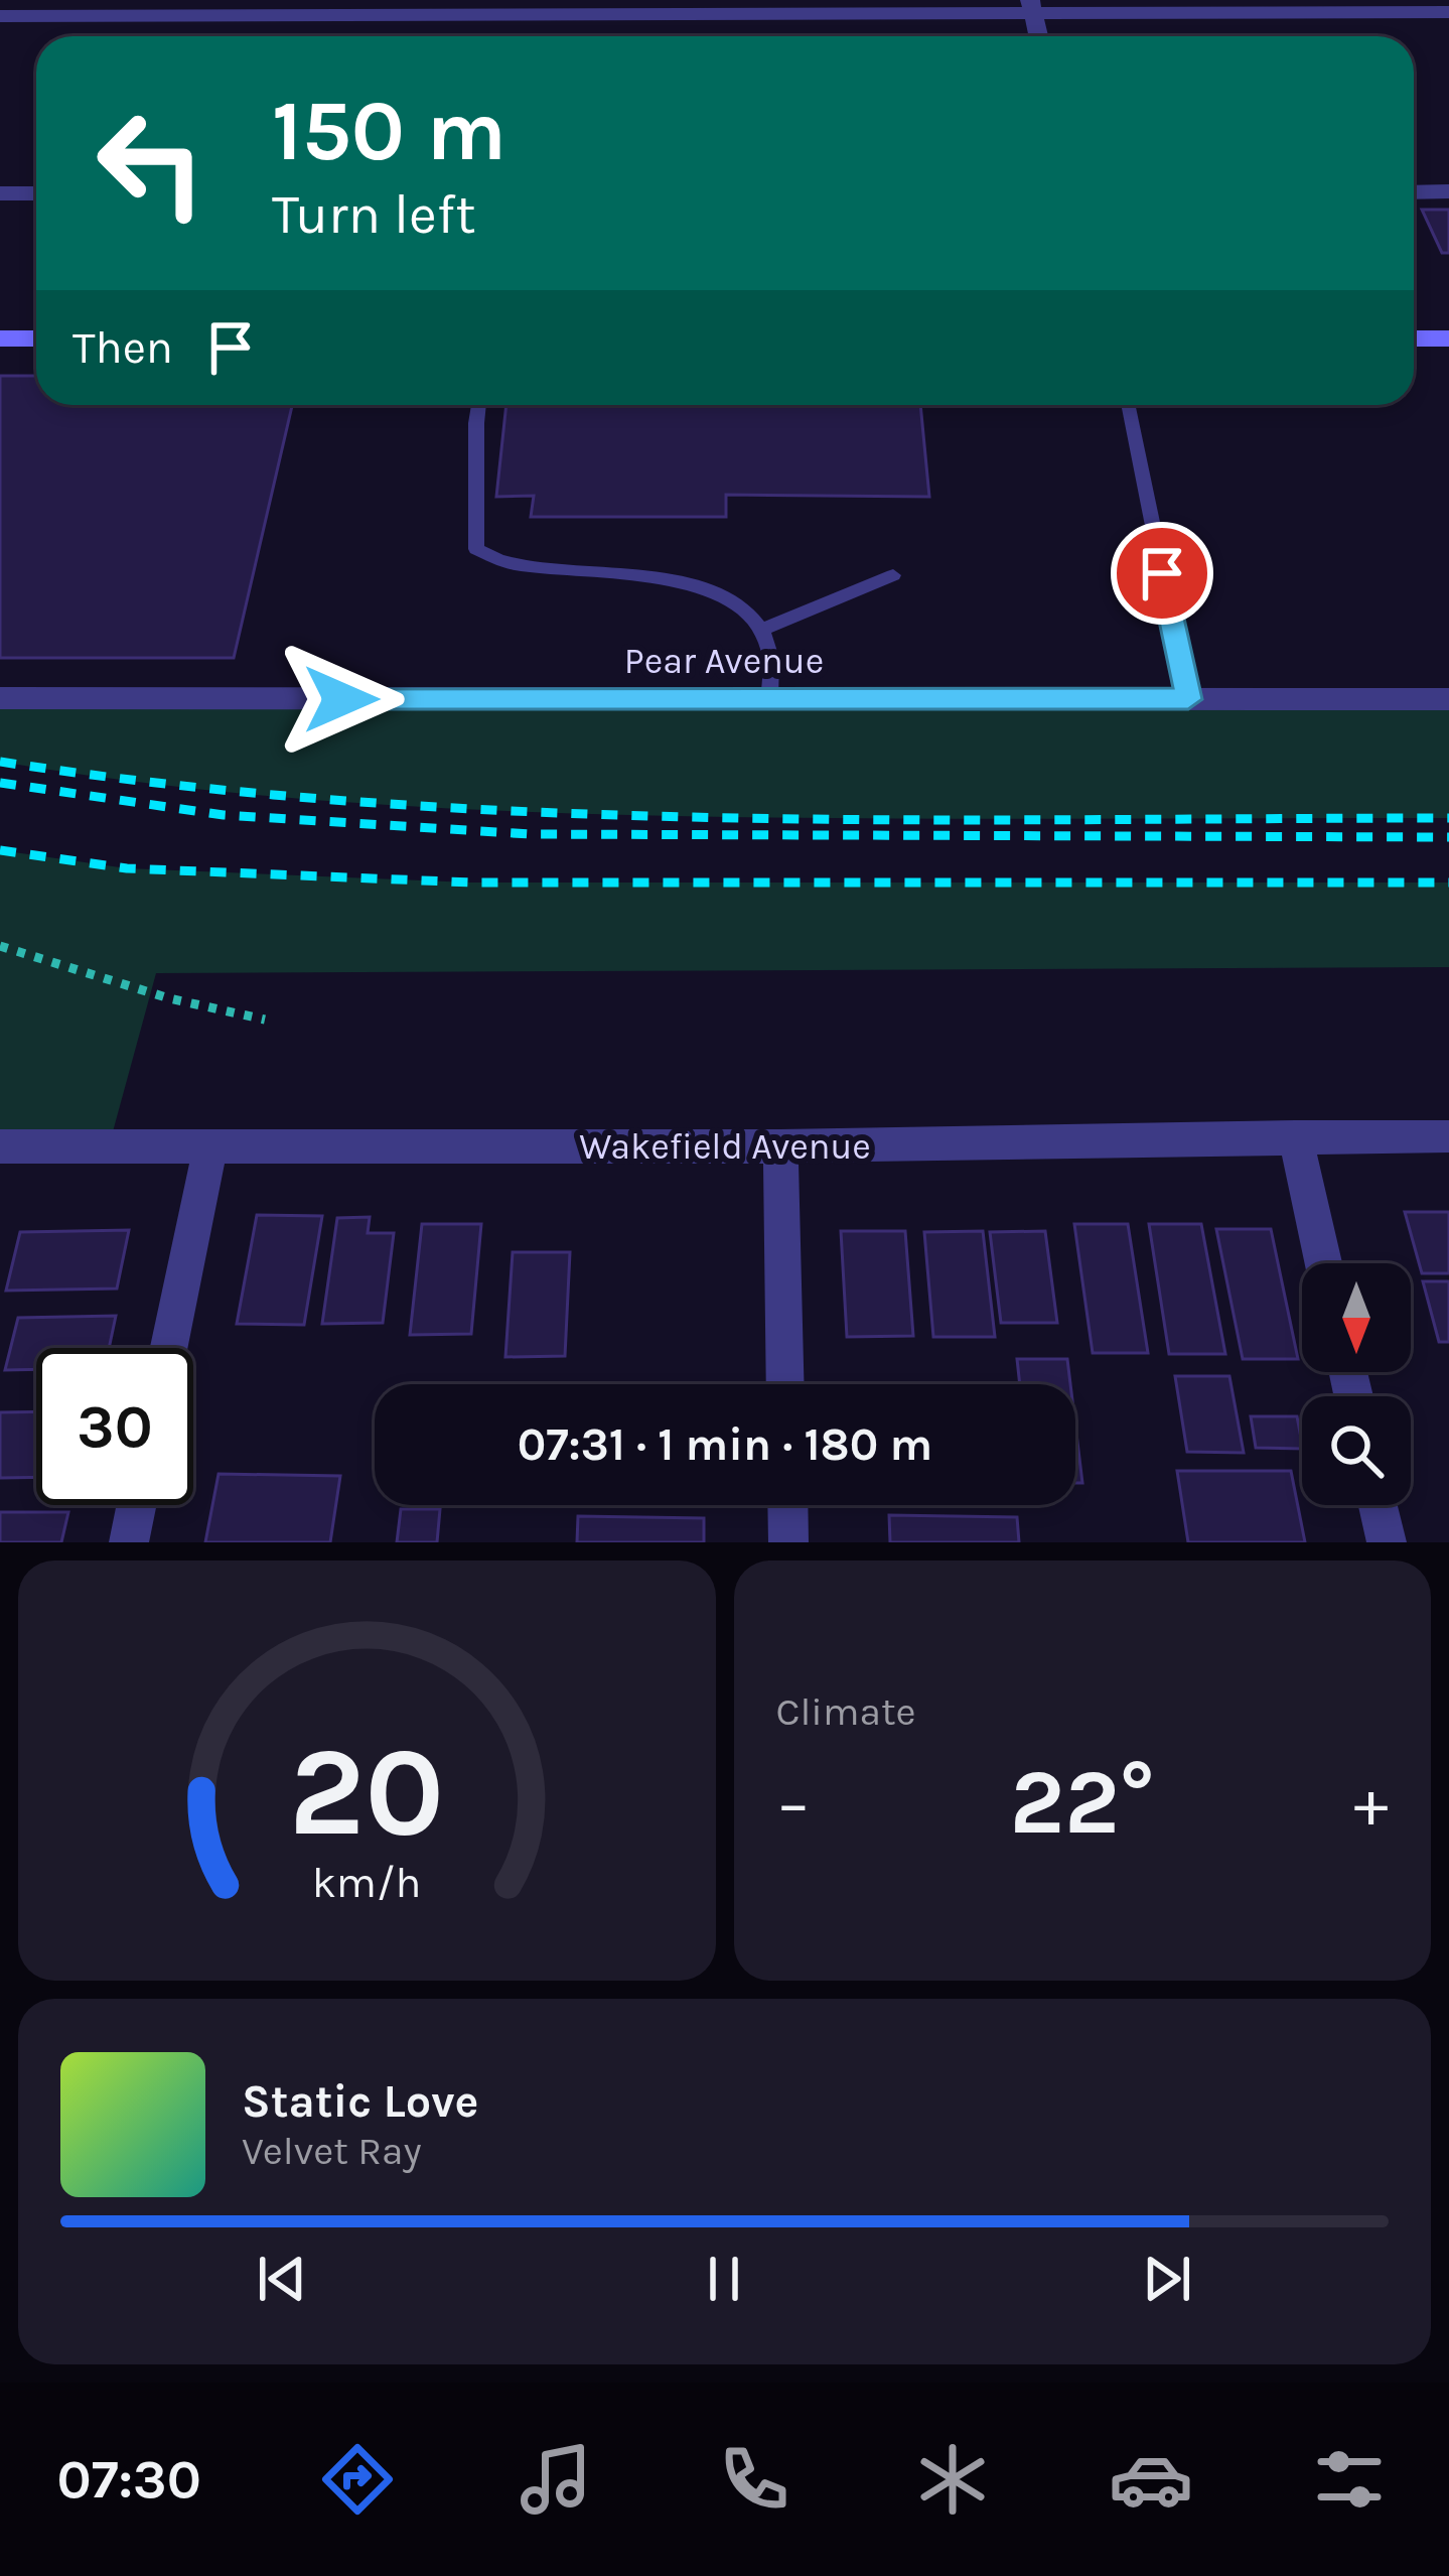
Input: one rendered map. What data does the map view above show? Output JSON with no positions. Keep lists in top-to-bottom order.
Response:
{
  "streets": {
    "street": ["Pear Avenue", "Wakefield Avenue"]
  },
  "north": "bottom",
  "page": {
    "turn": ["150 m", "Turn left"],
    "then": "Then",
    "limit": "30",
    "trip": "07:31 · 1 min · 180 m",
    "tile": "Climate",
    "heat": ["−", "22°", "+"],
    "song": ["Static Love", "Velvet Ray"],
    "tabs": "07:30",
    "gauge": ["20", "km/h"]
  }
}
